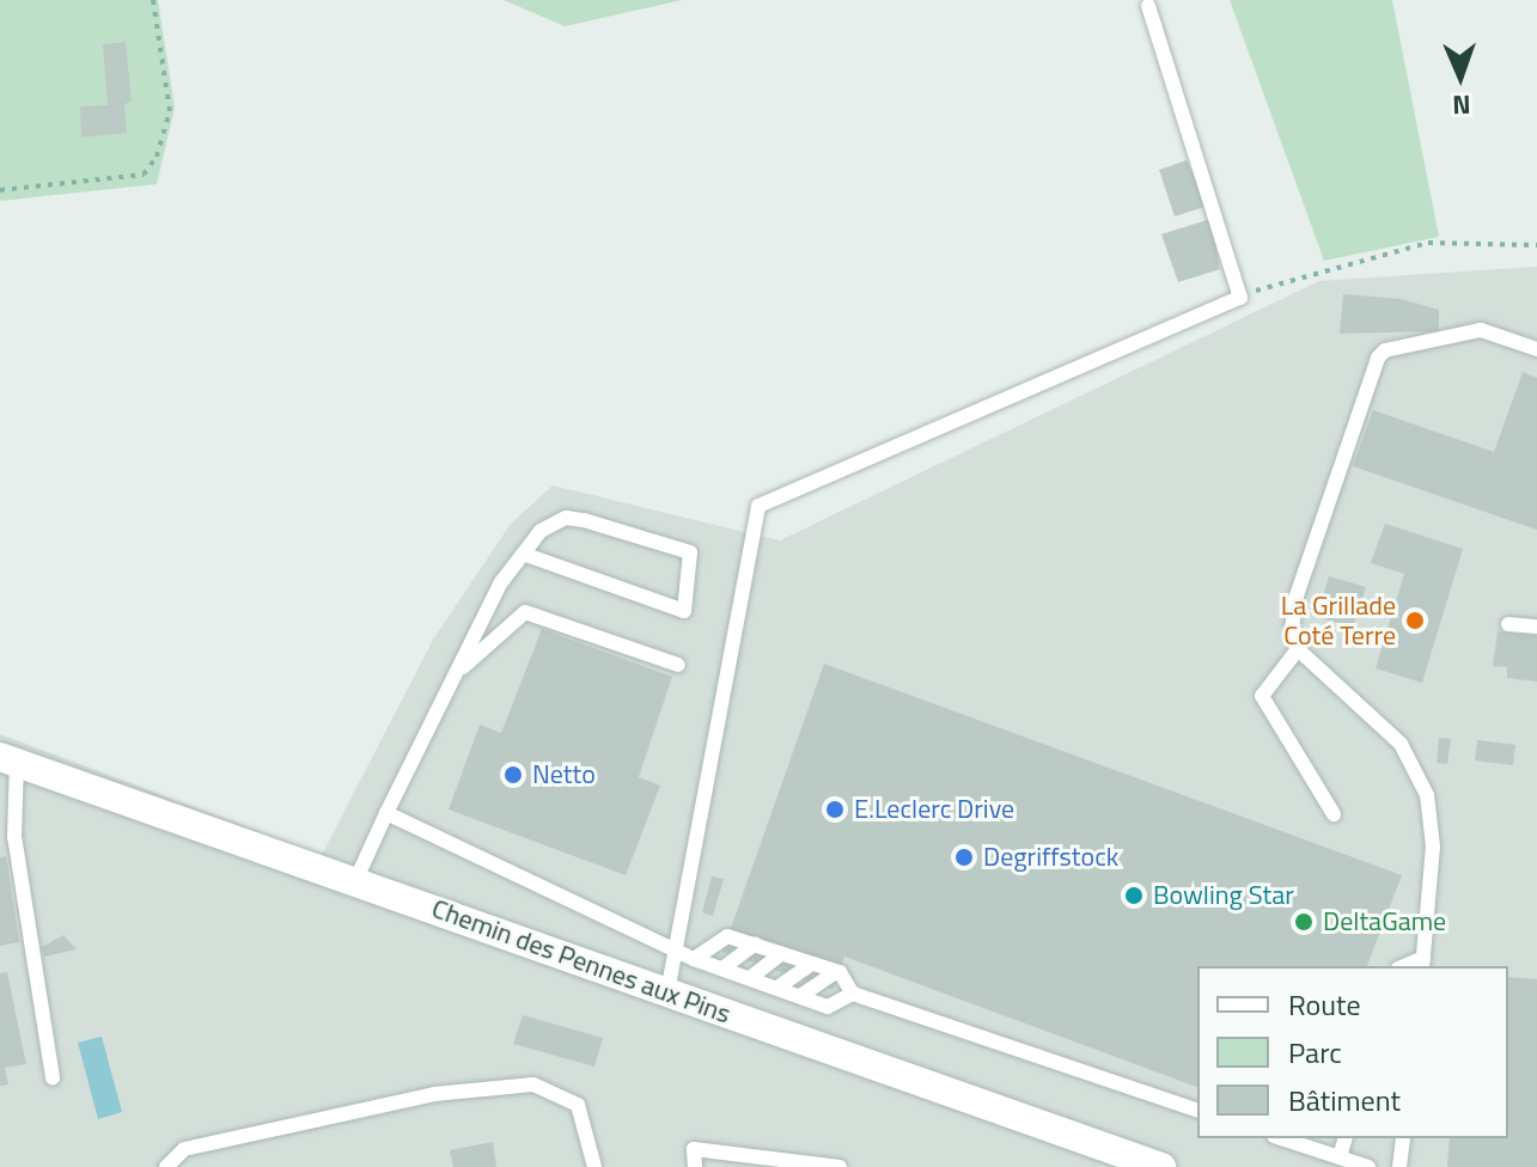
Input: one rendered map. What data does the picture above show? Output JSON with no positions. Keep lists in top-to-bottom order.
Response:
{
  "streets": {
    "street": ["Chemin des Pennes aux Pins"]
  },
  "places": [
    "La Grillade Coté Terre",
    "Netto",
    "E.Leclerc Drive",
    "Degriffstock",
    "Bowling Star",
    "DeltaGame"
  ],
  "legend": ["Route", "Parc", "Bâtiment"],
  "north": "bottom"
}
